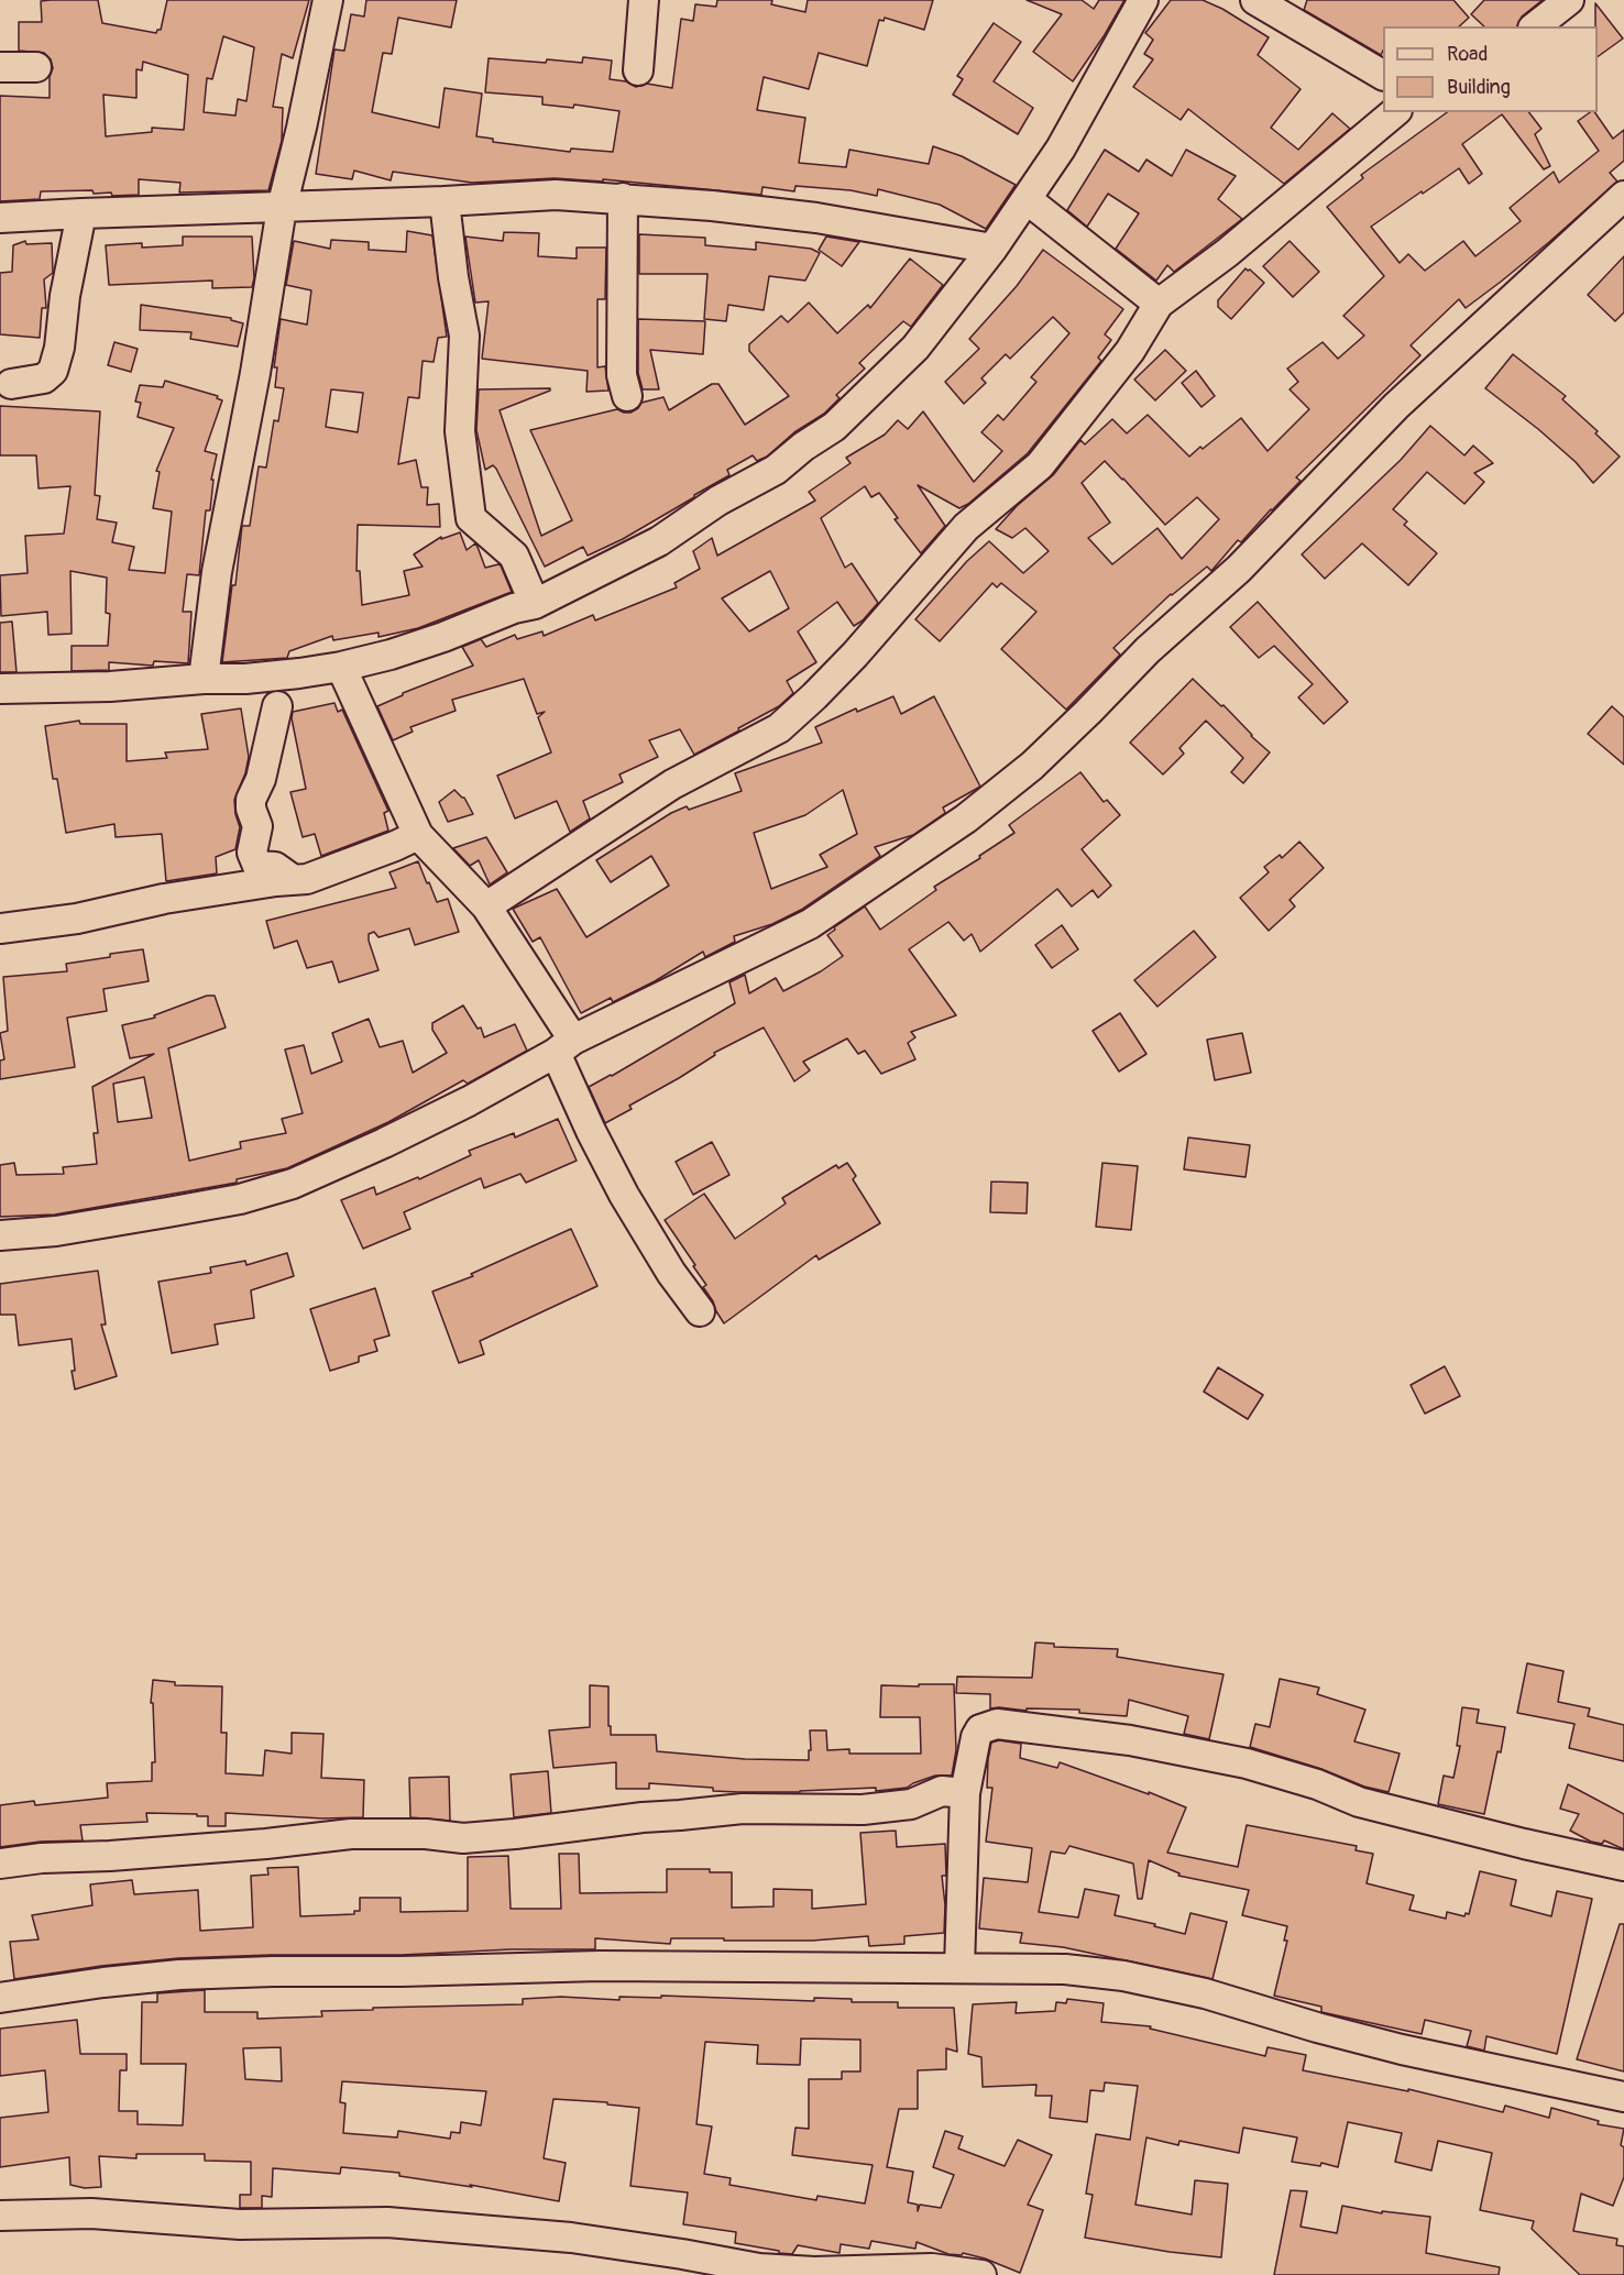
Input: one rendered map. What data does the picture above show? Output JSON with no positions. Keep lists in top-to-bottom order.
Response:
{
  "legend": ["Road", "Building"]
}
